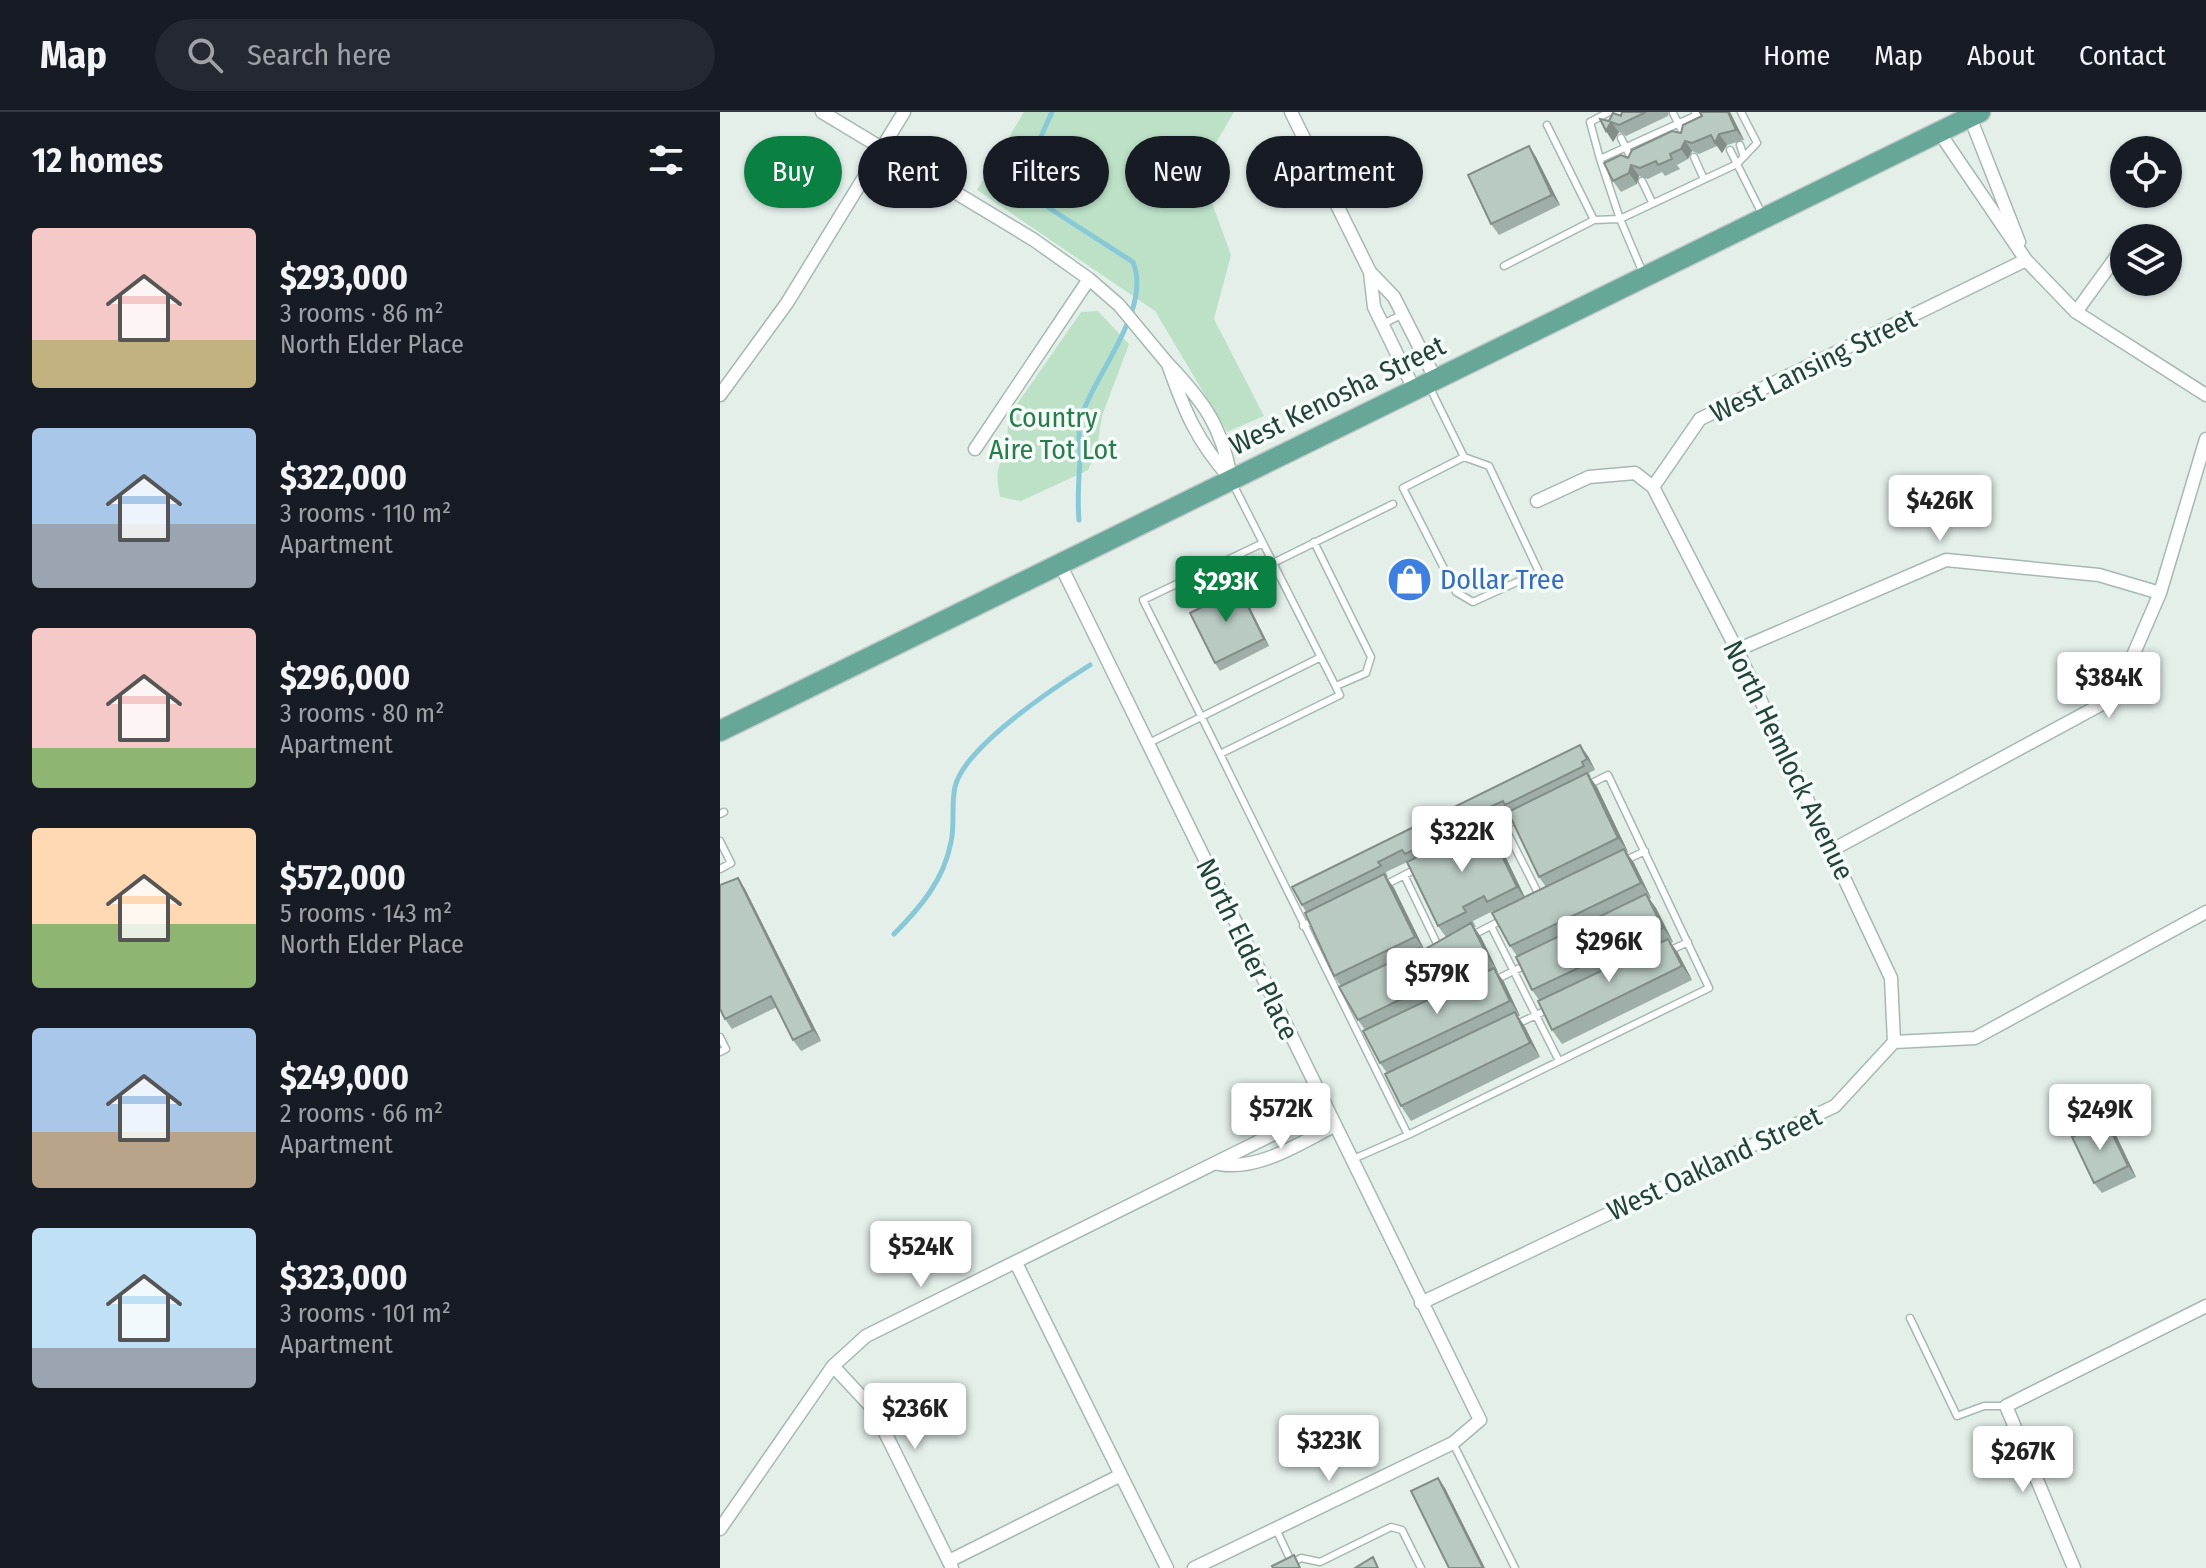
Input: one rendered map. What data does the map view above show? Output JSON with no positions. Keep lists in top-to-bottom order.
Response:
{
  "streets": {
    "main road": ["West Kenosha Street"],
    "street": [
      "West Lansing Street",
      "North Hemlock Avenue",
      "North Elder Place",
      "West Oakland Street"
    ]
  },
  "crossings": [
    ["West Lansing Street", "North Hemlock Avenue"],
    ["West Kenosha Street", "North Elder Place"],
    ["North Hemlock Avenue", "West Oakland Street"],
    ["North Elder Place", "West Oakland Street"]
  ],
  "parks": ["Country Aire Tot Lot"],
  "places": {
    "shop": ["Dollar Tree"]
  },
  "page": {
    "header": "Map",
    "search": "Search here",
    "nav": [
      "Home",
      "Map",
      "About",
      "Contact"
    ],
    "heading": "12 homes",
    "chip": [
      "Buy",
      "Rent",
      "Filters",
      "New",
      "Apartment"
    ],
    "list": [
      {
        "name": "$293,000",
        "note": "3 rooms · 86 m² · North Elder Place"
      },
      {
        "name": "$322,000",
        "note": "3 rooms · 110 m² · Apartment"
      },
      {
        "name": "$296,000",
        "note": "3 rooms · 80 m² · Apartment"
      },
      {
        "name": "$572,000",
        "note": "5 rooms · 143 m² · North Elder Place"
      },
      {
        "name": "$249,000",
        "note": "2 rooms · 66 m² · Apartment"
      },
      {
        "name": "$323,000",
        "note": "3 rooms · 101 m² · Apartment"
      }
    ],
    "price": [
      "$426K",
      "$293K",
      "$384K",
      "$322K",
      "$296K",
      "$579K",
      "$572K",
      "$249K",
      "$524K",
      "$236K",
      "$323K",
      "$267K"
    ]
  }
}
